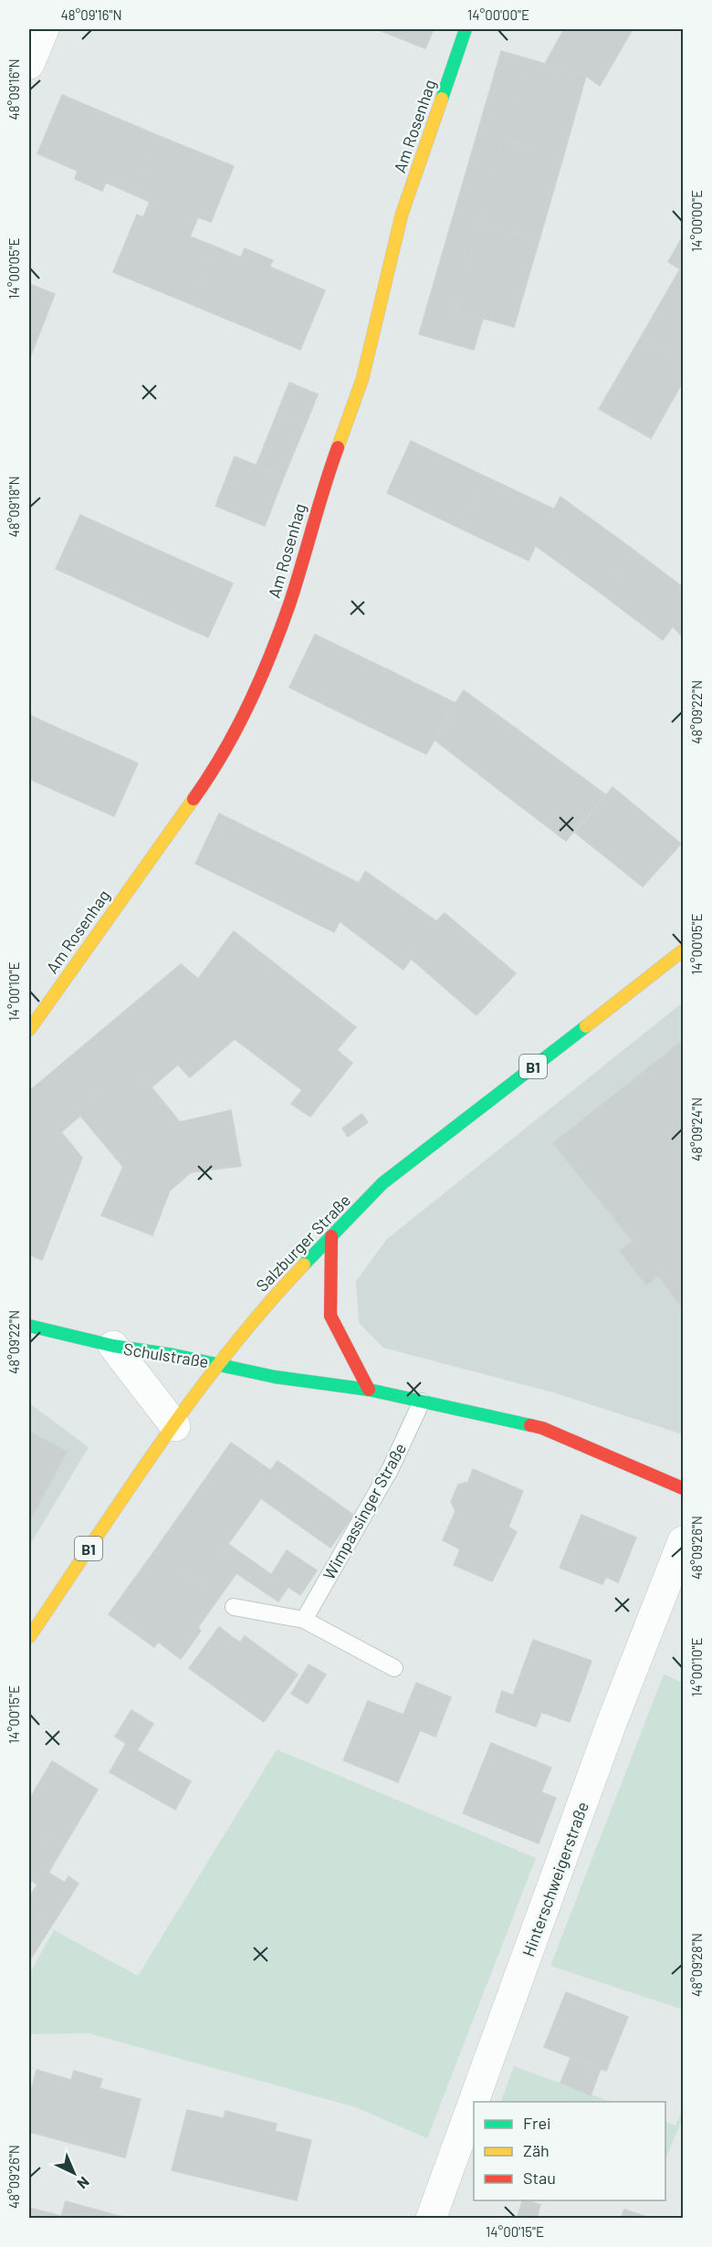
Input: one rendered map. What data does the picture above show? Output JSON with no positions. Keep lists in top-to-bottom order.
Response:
{
  "streets": {
    "street": [
      "Am Rosenhag",
      "B1",
      "Salzburger Straße",
      "Schulstraße",
      "Hinterschweigerstraße"
    ],
    "lane": ["Wimpassinger Straße"]
  },
  "crossings": [
    ["Salzburger Straße", "Schulstraße"]
  ],
  "legend": ["Frei", "Zäh", "Stau"],
  "north": "bottom right",
  "coordinates": [
    "48°09'16\"N",
    "14°00'00\"E",
    "14°00'05\"E",
    "48°09'18\"N",
    "48°09'22\"N",
    "14°00'10\"E",
    "48°09'24\"N",
    "48°09'26\"N",
    "14°00'15\"E",
    "48°09'28\"N"
  ]
}
